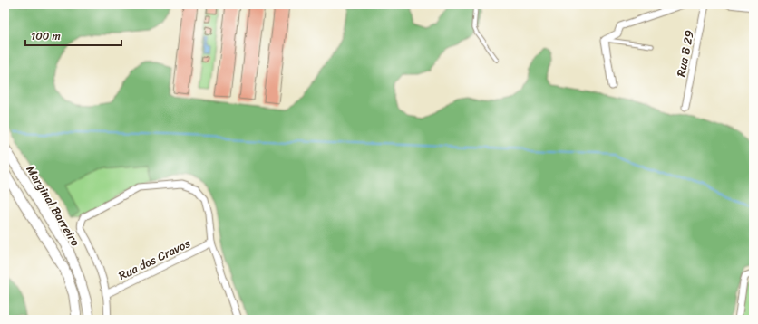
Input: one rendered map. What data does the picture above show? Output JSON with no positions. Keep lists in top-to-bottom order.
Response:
{
  "streets": {
    "street": ["Rua B 29", "Marginal Barreiro", "Rua dos Cravos"]
  },
  "scale_bar": "100 m"
}
